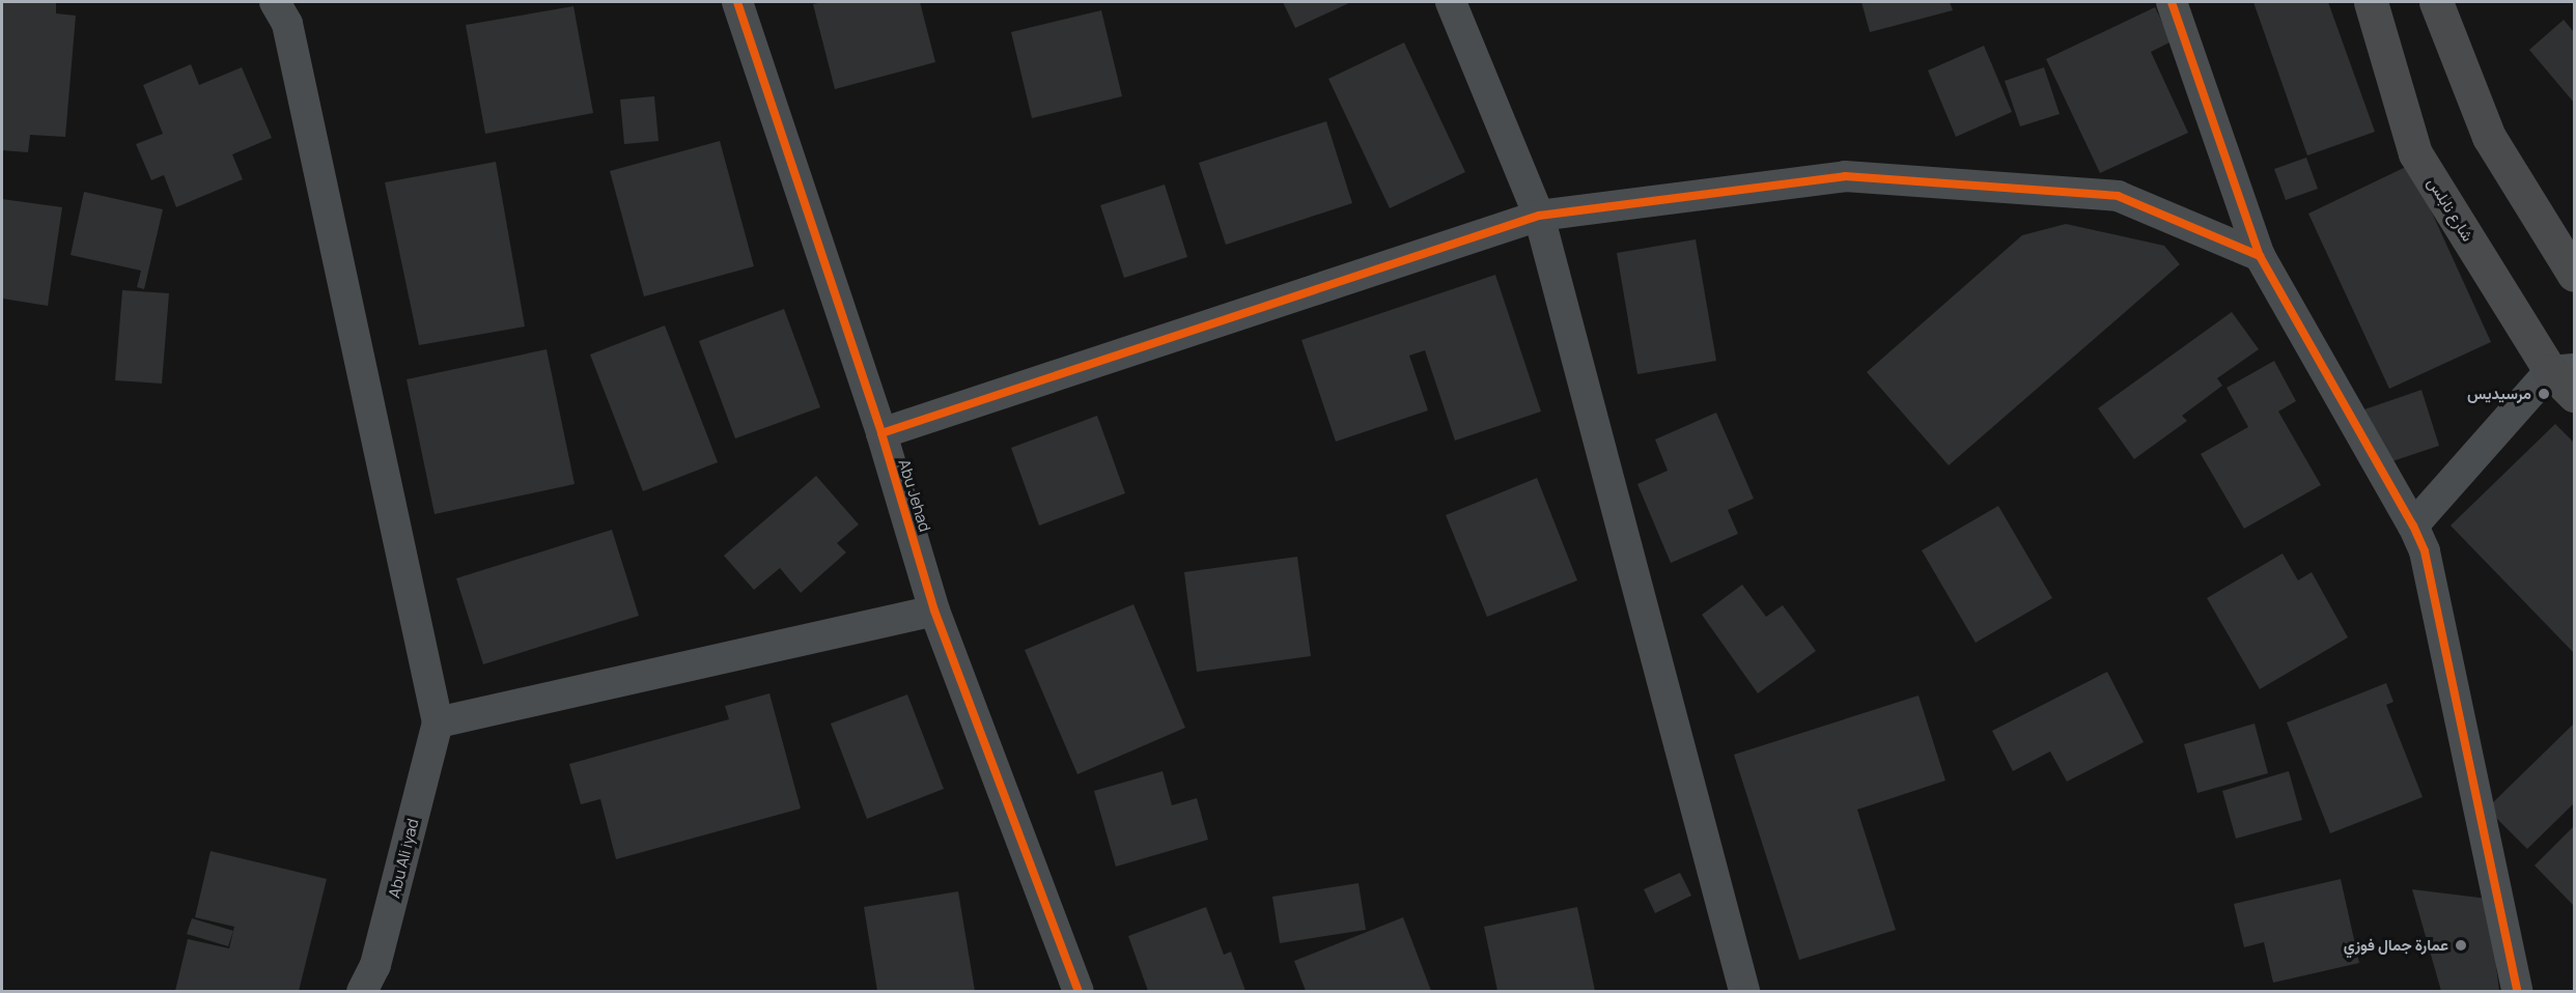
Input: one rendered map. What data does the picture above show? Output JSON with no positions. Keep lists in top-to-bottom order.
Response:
{
  "streets": {
    "main road": ["شارع نابلس"],
    "street": ["Abu Jehad", "Abu Ali iyad"]
  },
  "places": ["مرسيديس", "عمارة جمال فوزي"]
}
